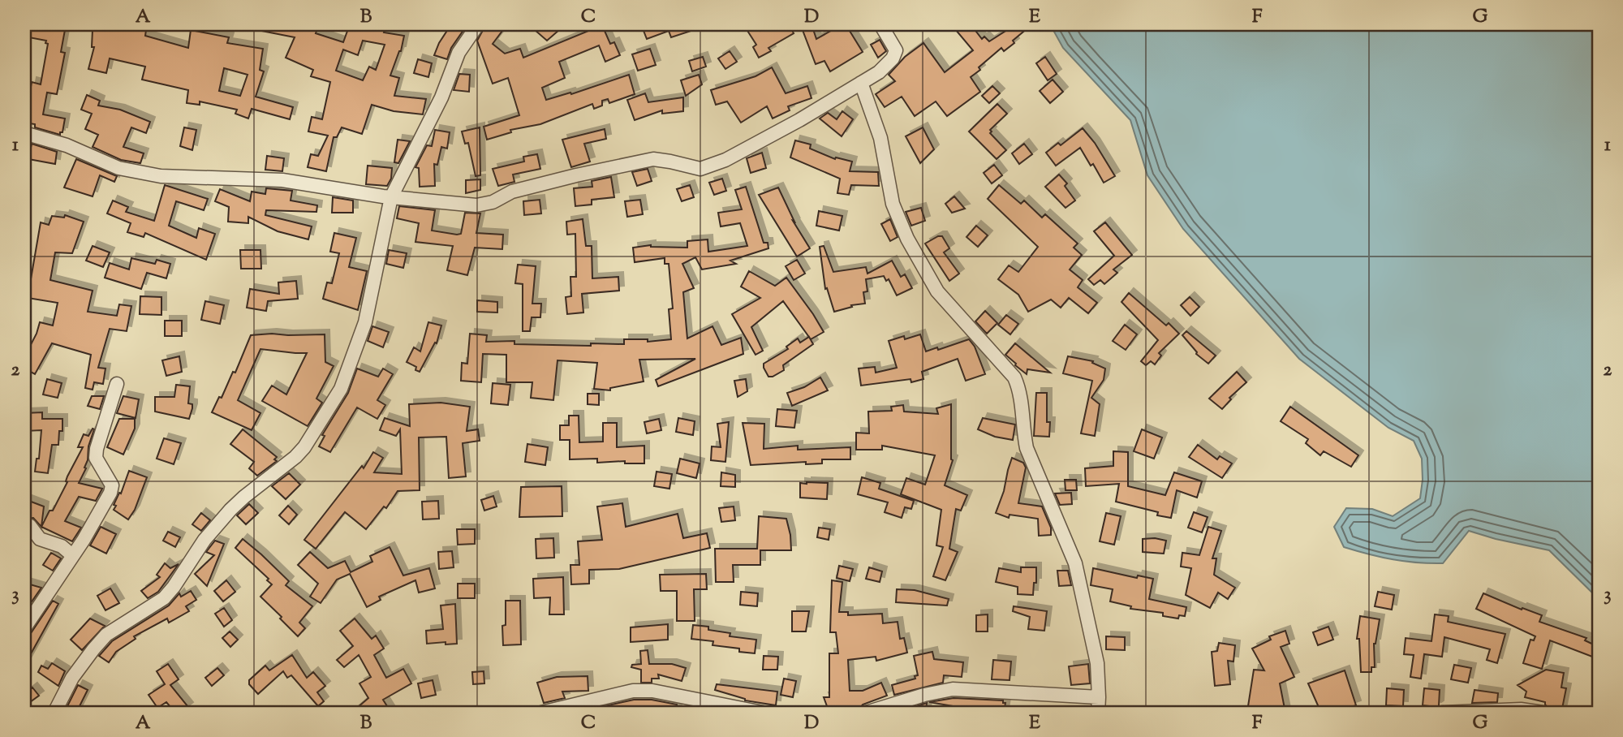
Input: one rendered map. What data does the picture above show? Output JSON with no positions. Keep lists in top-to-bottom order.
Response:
{
  "grid": {
    "columns": [
      "A",
      "B",
      "C",
      "D",
      "E",
      "F",
      "G"
    ],
    "rows": ["1", "2", "3"]
  }
}
